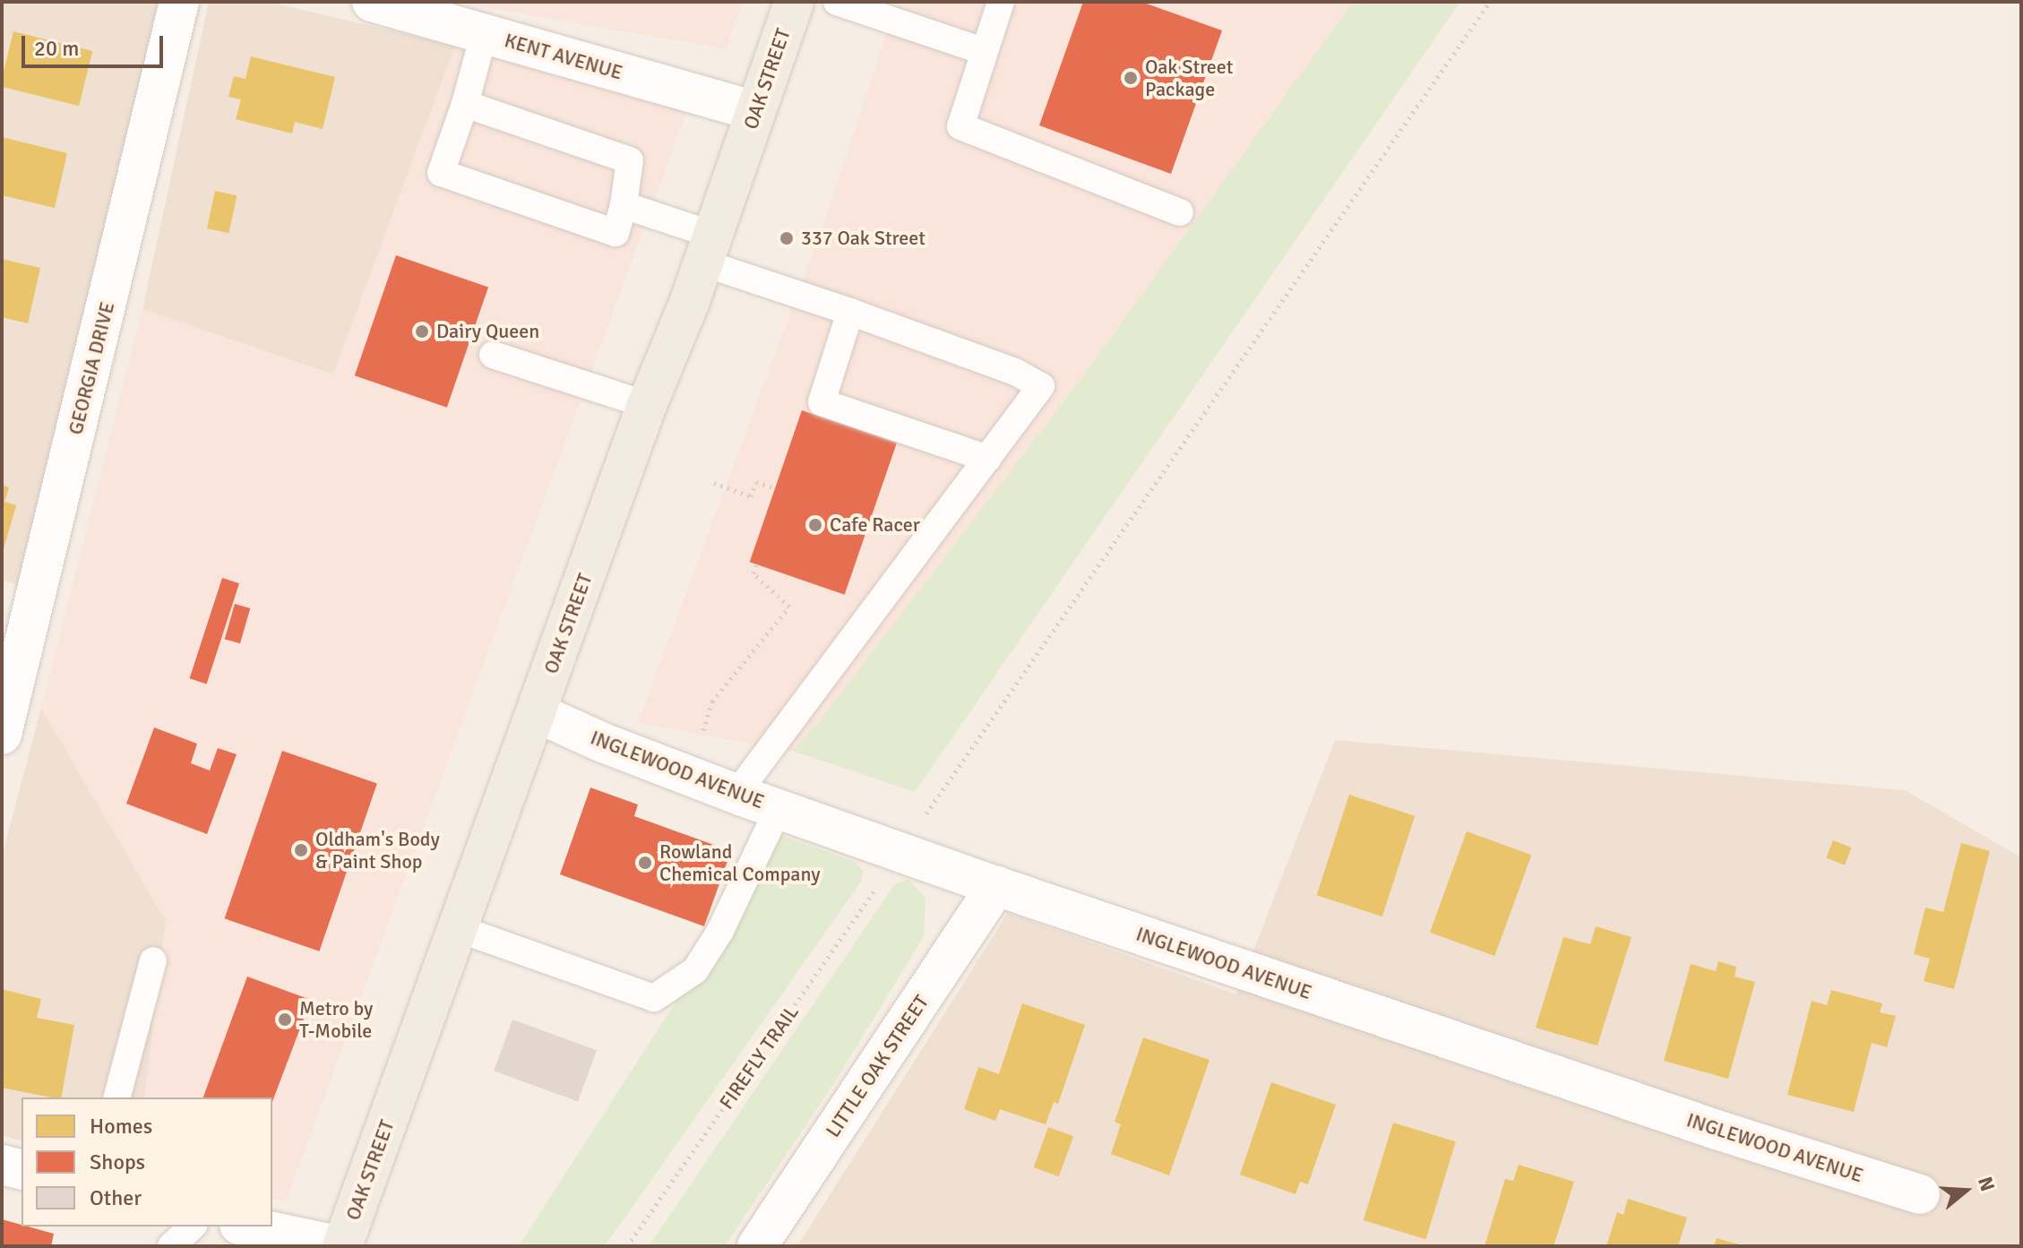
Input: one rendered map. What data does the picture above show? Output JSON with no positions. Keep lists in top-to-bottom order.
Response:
{
  "streets": {
    "main road": ["OAK STREET"],
    "street": [
      "KENT AVENUE",
      "GEORGIA DRIVE",
      "INGLEWOOD AVENUE",
      "LITTLE OAK STREET"
    ],
    "path": ["FIREFLY TRAIL"]
  },
  "crossings": [
    ["KENT AVENUE", "OAK STREET"],
    ["OAK STREET", "INGLEWOOD AVENUE"],
    ["INGLEWOOD AVENUE", "LITTLE OAK STREET"]
  ],
  "places": [
    "Oak Street Package",
    "337 Oak Street",
    "Dairy Queen",
    "Cafe Racer",
    "Oldham's Body & Paint Shop",
    "Rowland Chemical Company",
    "Metro by T-Mobile"
  ],
  "legend": ["Homes", "Shops", "Other"],
  "scale_bar": "20 m",
  "north": "right"
}
